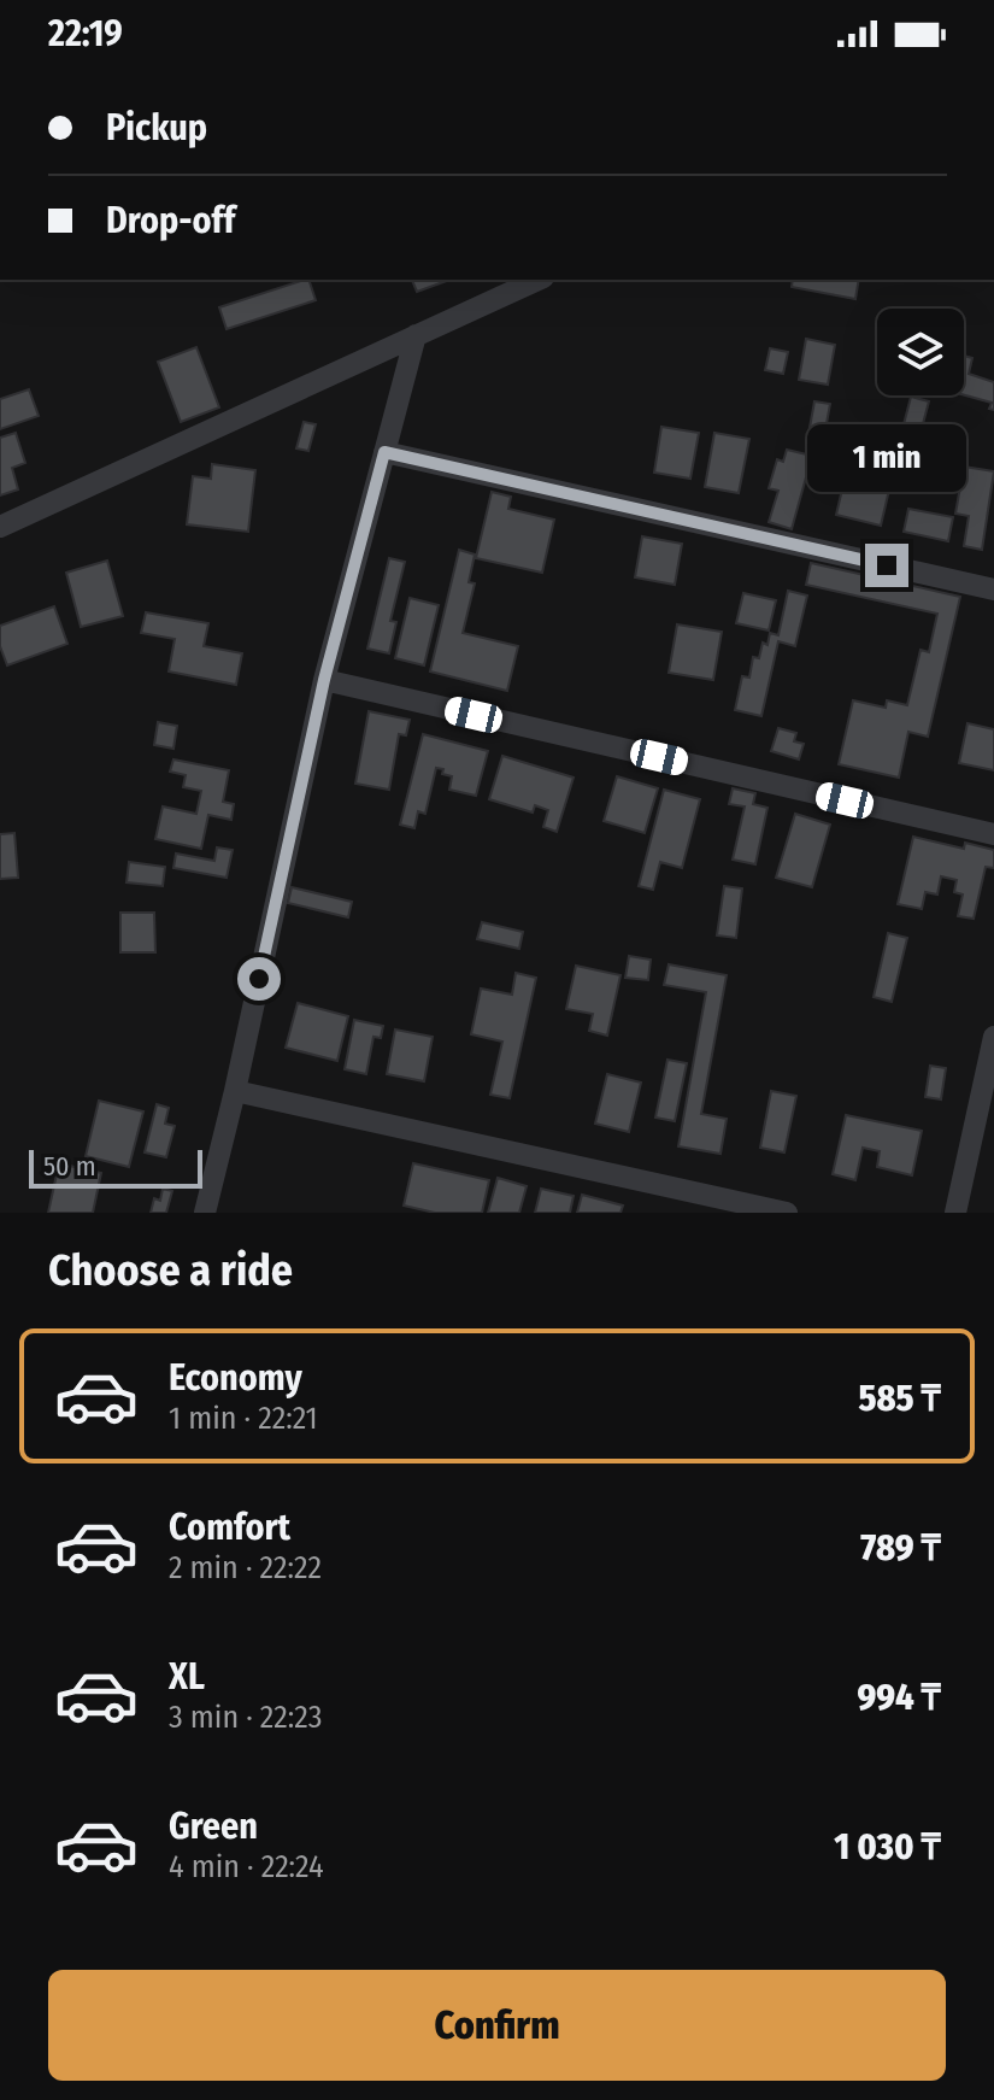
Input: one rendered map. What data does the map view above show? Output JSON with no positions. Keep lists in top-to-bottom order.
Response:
{
  "scale_bar": "50 m",
  "page": {
    "status": "22:19",
    "banner": ["Pickup", "Drop-off"],
    "bubble": "1 min",
    "scale": "50 m",
    "heading": "Choose a ride",
    "list": [
      {
        "name": "Economy",
        "note": "1 min · 22:21",
        "value": "585 ₸"
      },
      {
        "name": "Comfort",
        "note": "2 min · 22:22",
        "value": "789 ₸"
      },
      {
        "name": "XL",
        "note": "3 min · 22:23",
        "value": "994 ₸"
      },
      {
        "name": "Green",
        "note": "4 min · 22:24",
        "value": "1 030 ₸"
      }
    ],
    "buttons": "Confirm"
  }
}
